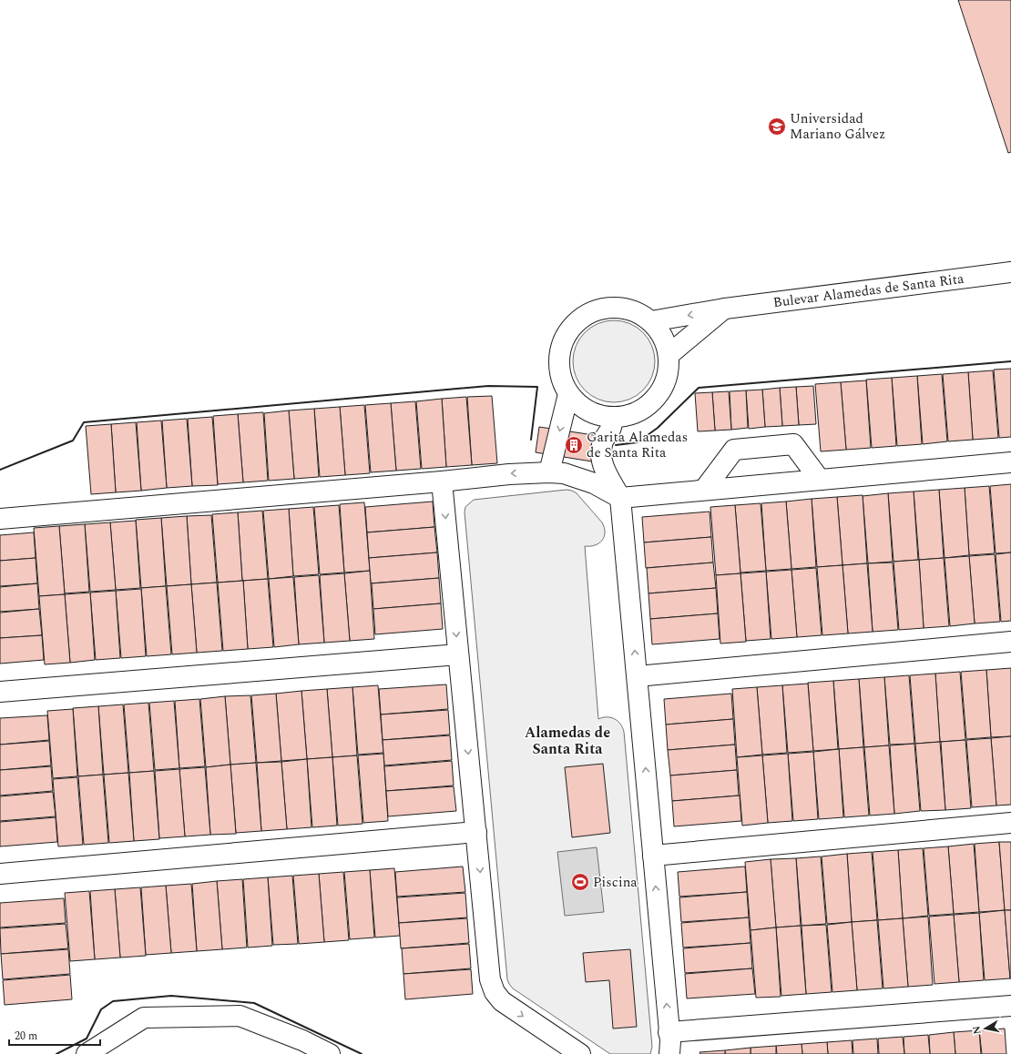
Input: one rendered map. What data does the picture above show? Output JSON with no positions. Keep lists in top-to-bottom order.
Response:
{
  "streets": {
    "street": ["Bulevar Alamedas de Santa Rita"]
  },
  "districts": ["Alamedas de Santa Rita"],
  "places": {
    "school or university": ["Universidad Mariano Gálvez"],
    "building": ["Garita Alamedas de Santa Rita"],
    "sports": ["Piscina"]
  },
  "scale_bar": "20 m",
  "north": "left"
}
